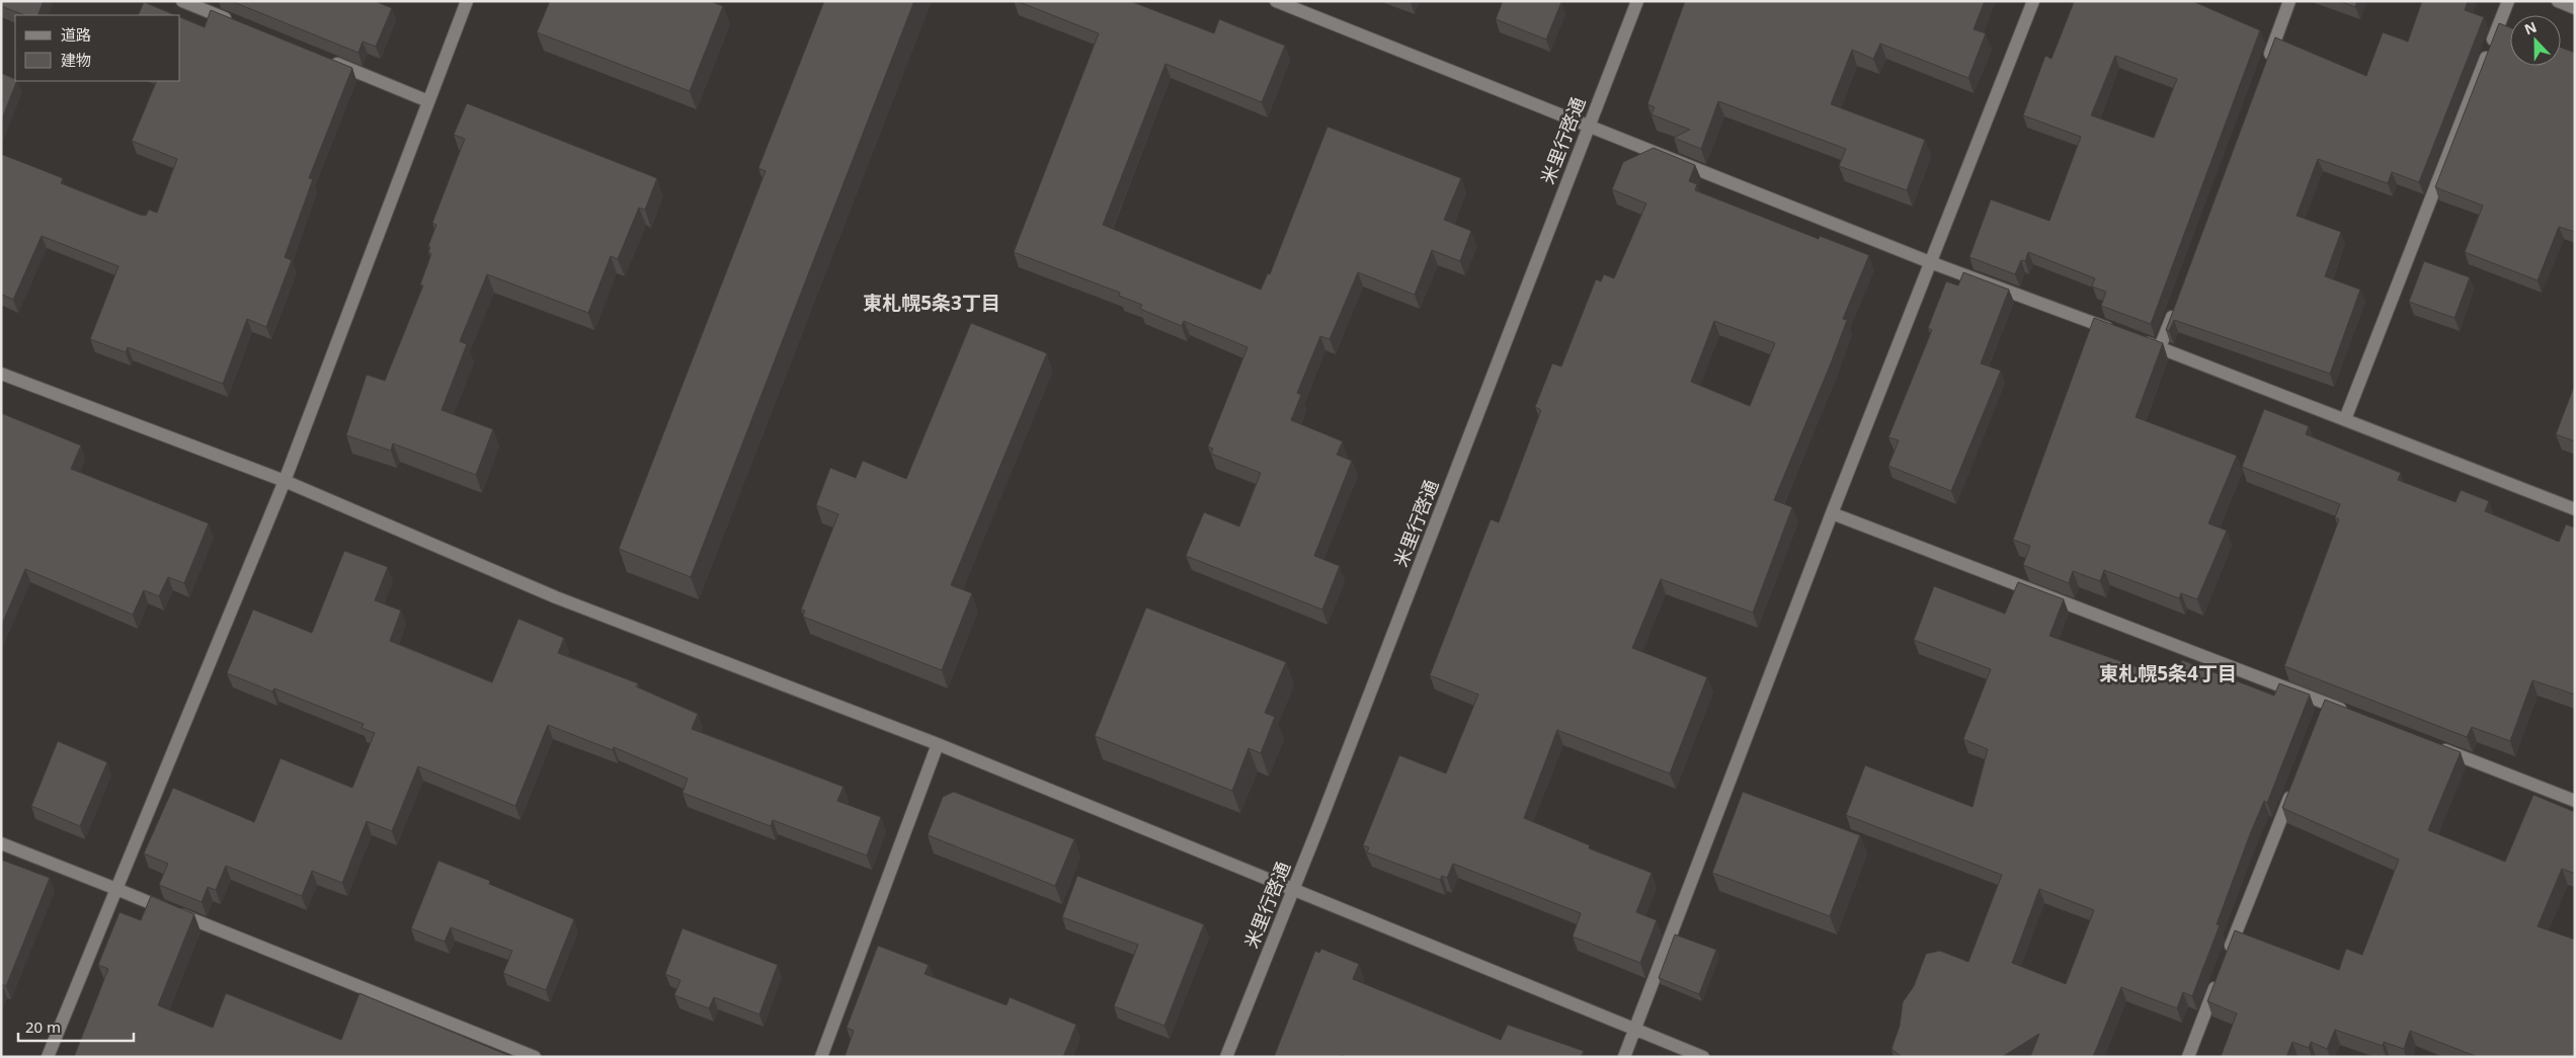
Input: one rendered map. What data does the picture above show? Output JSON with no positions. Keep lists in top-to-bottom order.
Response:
{
  "streets": {
    "street": ["米里行啓通"]
  },
  "districts": ["東札幌5条3丁目", "東札幌5条4丁目"],
  "legend": ["道路", "建物"],
  "scale_bar": "20 m",
  "north": "top"
}
